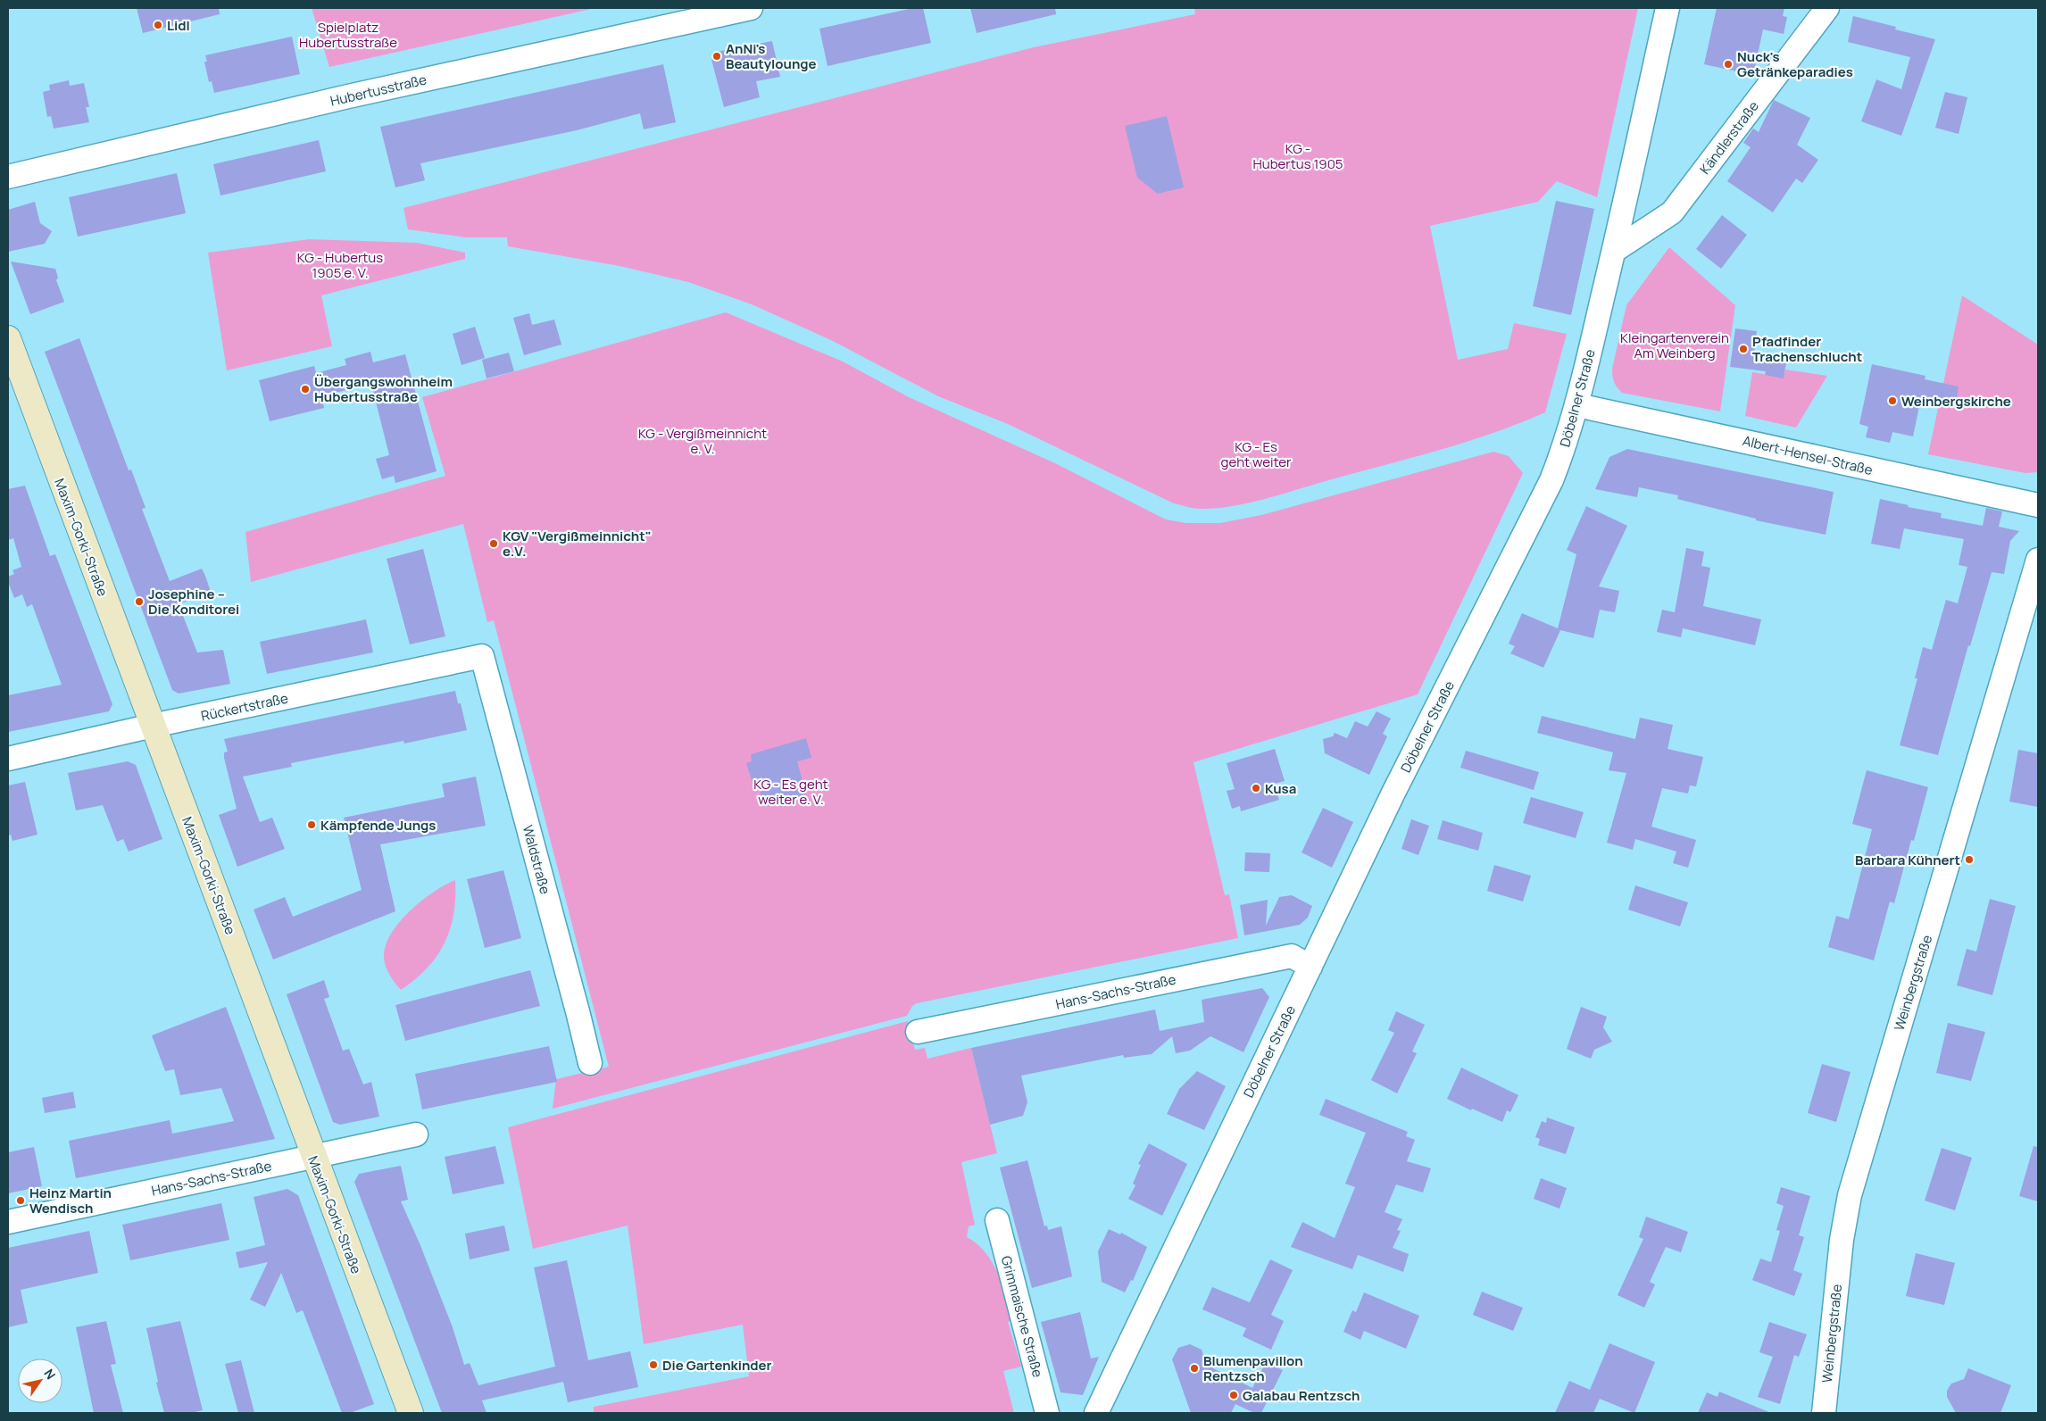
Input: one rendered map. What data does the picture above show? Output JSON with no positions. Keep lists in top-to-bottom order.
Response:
{
  "streets": {
    "street": [
      "Hubertusstraße",
      "Kändlerstraße",
      "Döbelner Straße",
      "Albert-Hensel-Straße",
      "Maxim-Gorki-Straße",
      "Rückertstraße",
      "Waldstraße",
      "Weinbergstraße",
      "Hans-Sachs-Straße",
      "Grimmaische Straße"
    ]
  },
  "crossings": [
    ["Kändlerstraße", "Döbelner Straße"],
    ["Döbelner Straße", "Albert-Hensel-Straße"],
    ["Döbelner Straße", "Hans-Sachs-Straße"],
    ["Maxim-Gorki-Straße", "Rückertstraße"],
    ["Maxim-Gorki-Straße", "Hans-Sachs-Straße"],
    ["Rückertstraße", "Waldstraße"]
  ],
  "parks": [
    "Spielplatz Hubertusstraße",
    "KG - Hubertus 1905",
    "KG - Hubertus 1905 e. V.",
    "Kleingartenverein Am Weinberg",
    "KG - Vergißmeinnicht e. V.",
    "KG - Es geht weiter",
    "KG - Es geht weiter e. V."
  ],
  "places": [
    "Lidl",
    "AnNi's Beautylounge",
    "Nuck's Getränkeparadies",
    "Pfadfinder Trachenschlucht",
    "Übergangswohnheim Hubertusstraße",
    "Weinbergskirche",
    "KGV \"Vergißmeinnicht\" e.V.",
    "Josephine – Die Konditorei",
    "Kusa",
    "Kämpfende Jungs",
    "Barbara Kühnert",
    "Heinz Martin Wendisch",
    "Die Gartenkinder",
    "Blumenpavillon Rentzsch",
    "Galabau Rentzsch"
  ],
  "north": "top right"
}
